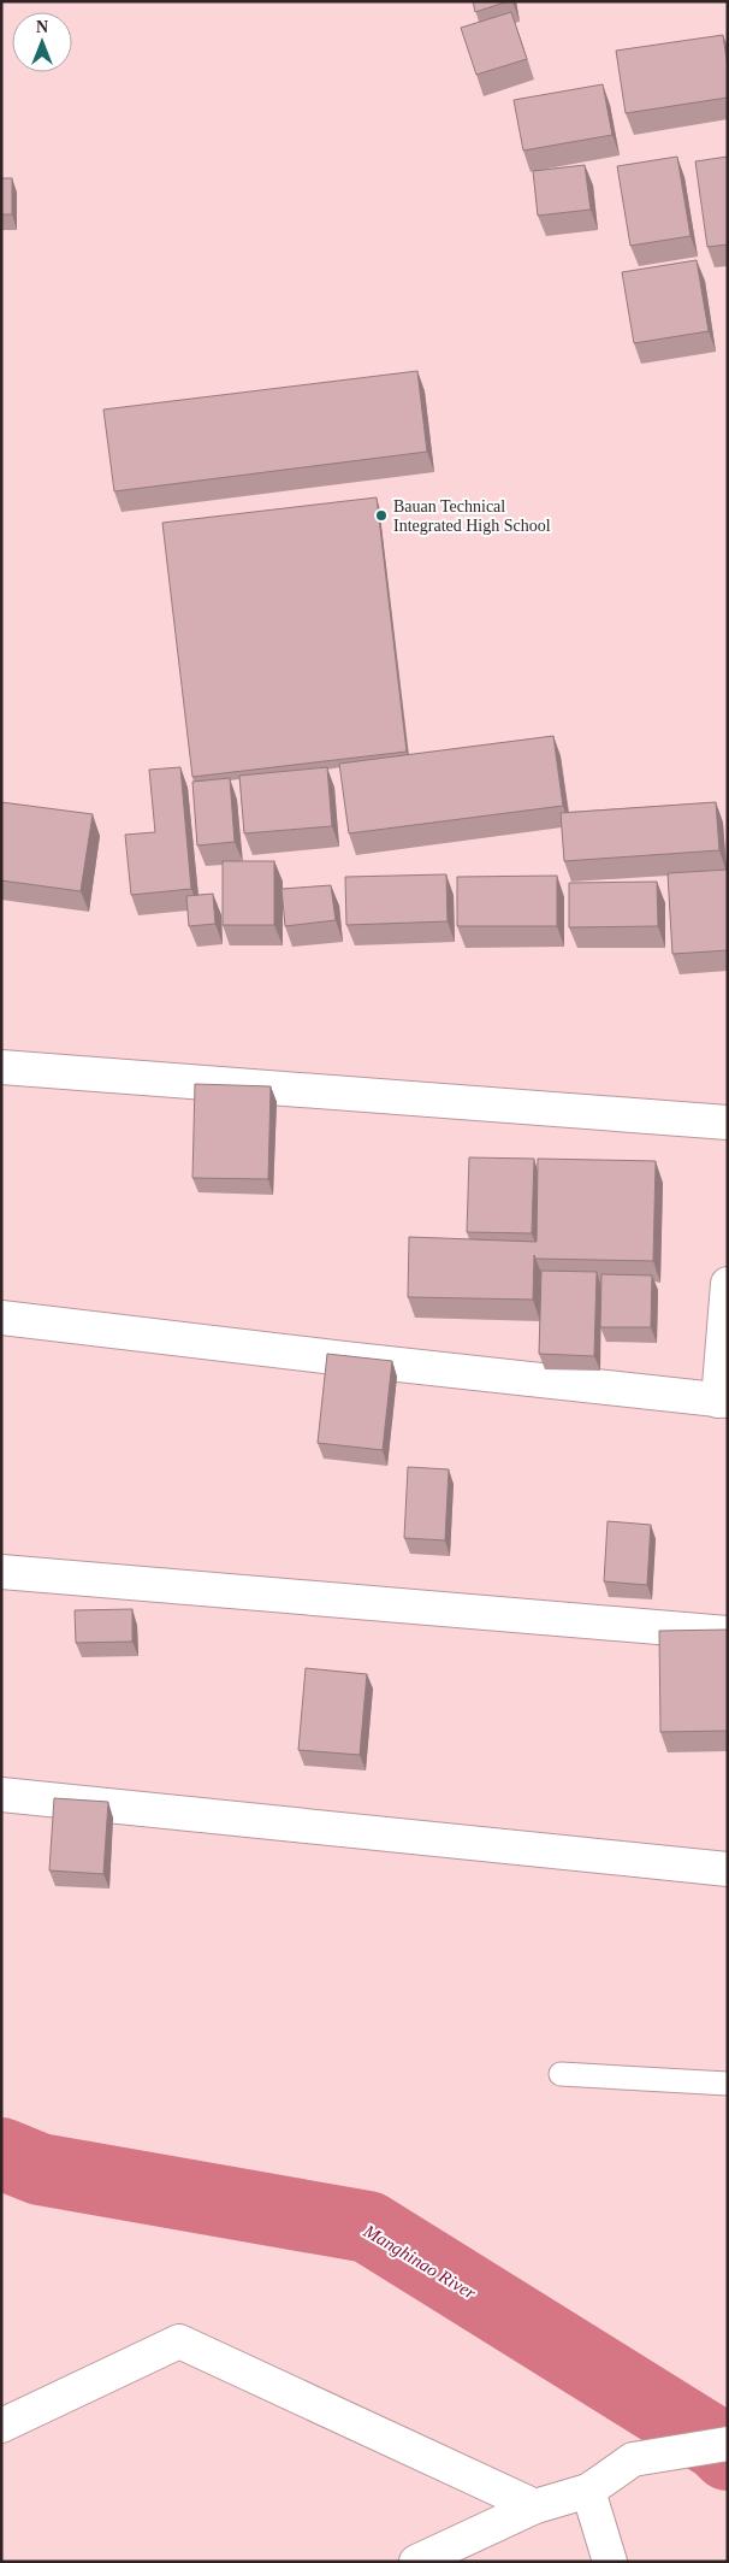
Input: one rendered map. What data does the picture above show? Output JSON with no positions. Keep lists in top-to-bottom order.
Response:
{
  "water": ["Manghinao River"],
  "places": ["Bauan Technical Integrated High School"],
  "north": "top"
}
